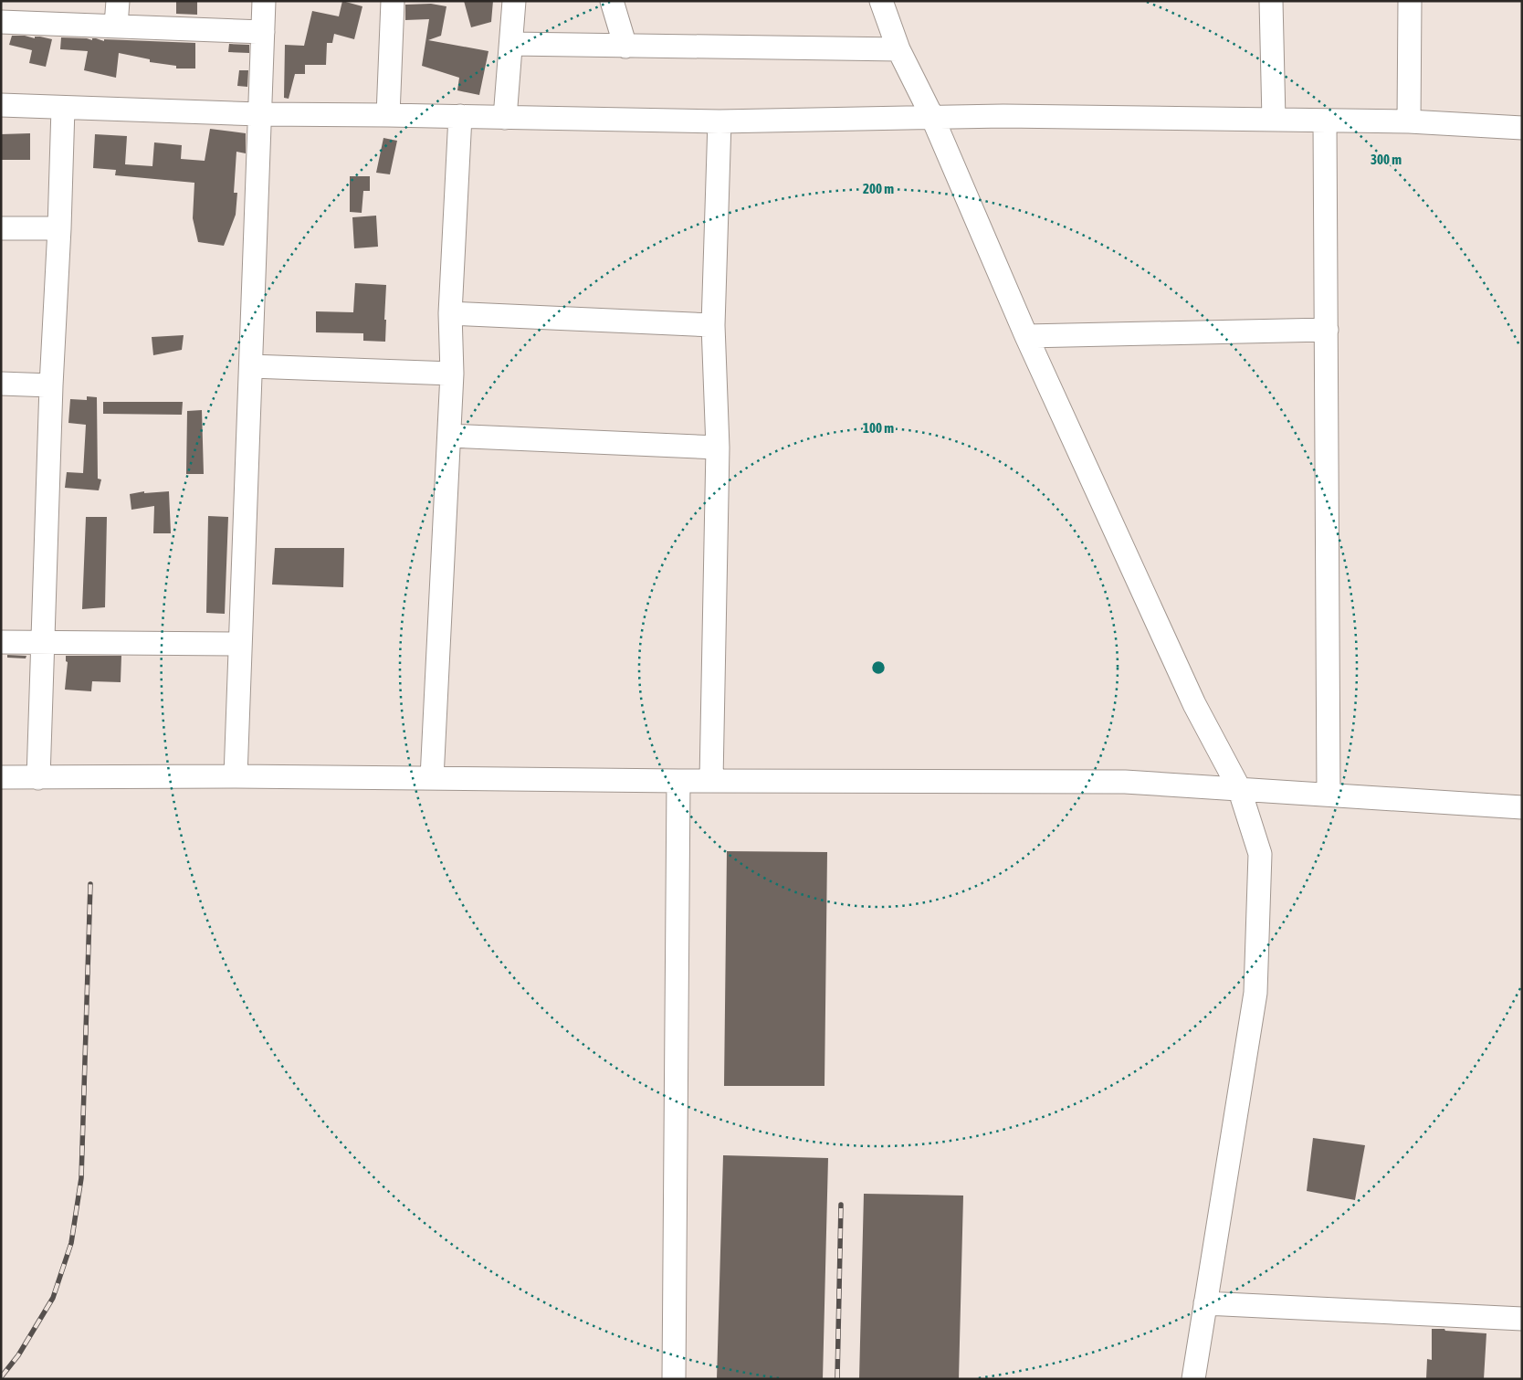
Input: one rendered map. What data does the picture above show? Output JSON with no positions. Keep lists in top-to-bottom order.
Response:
{
  "rings": ["300 m", "200 m", "100 m"]
}
